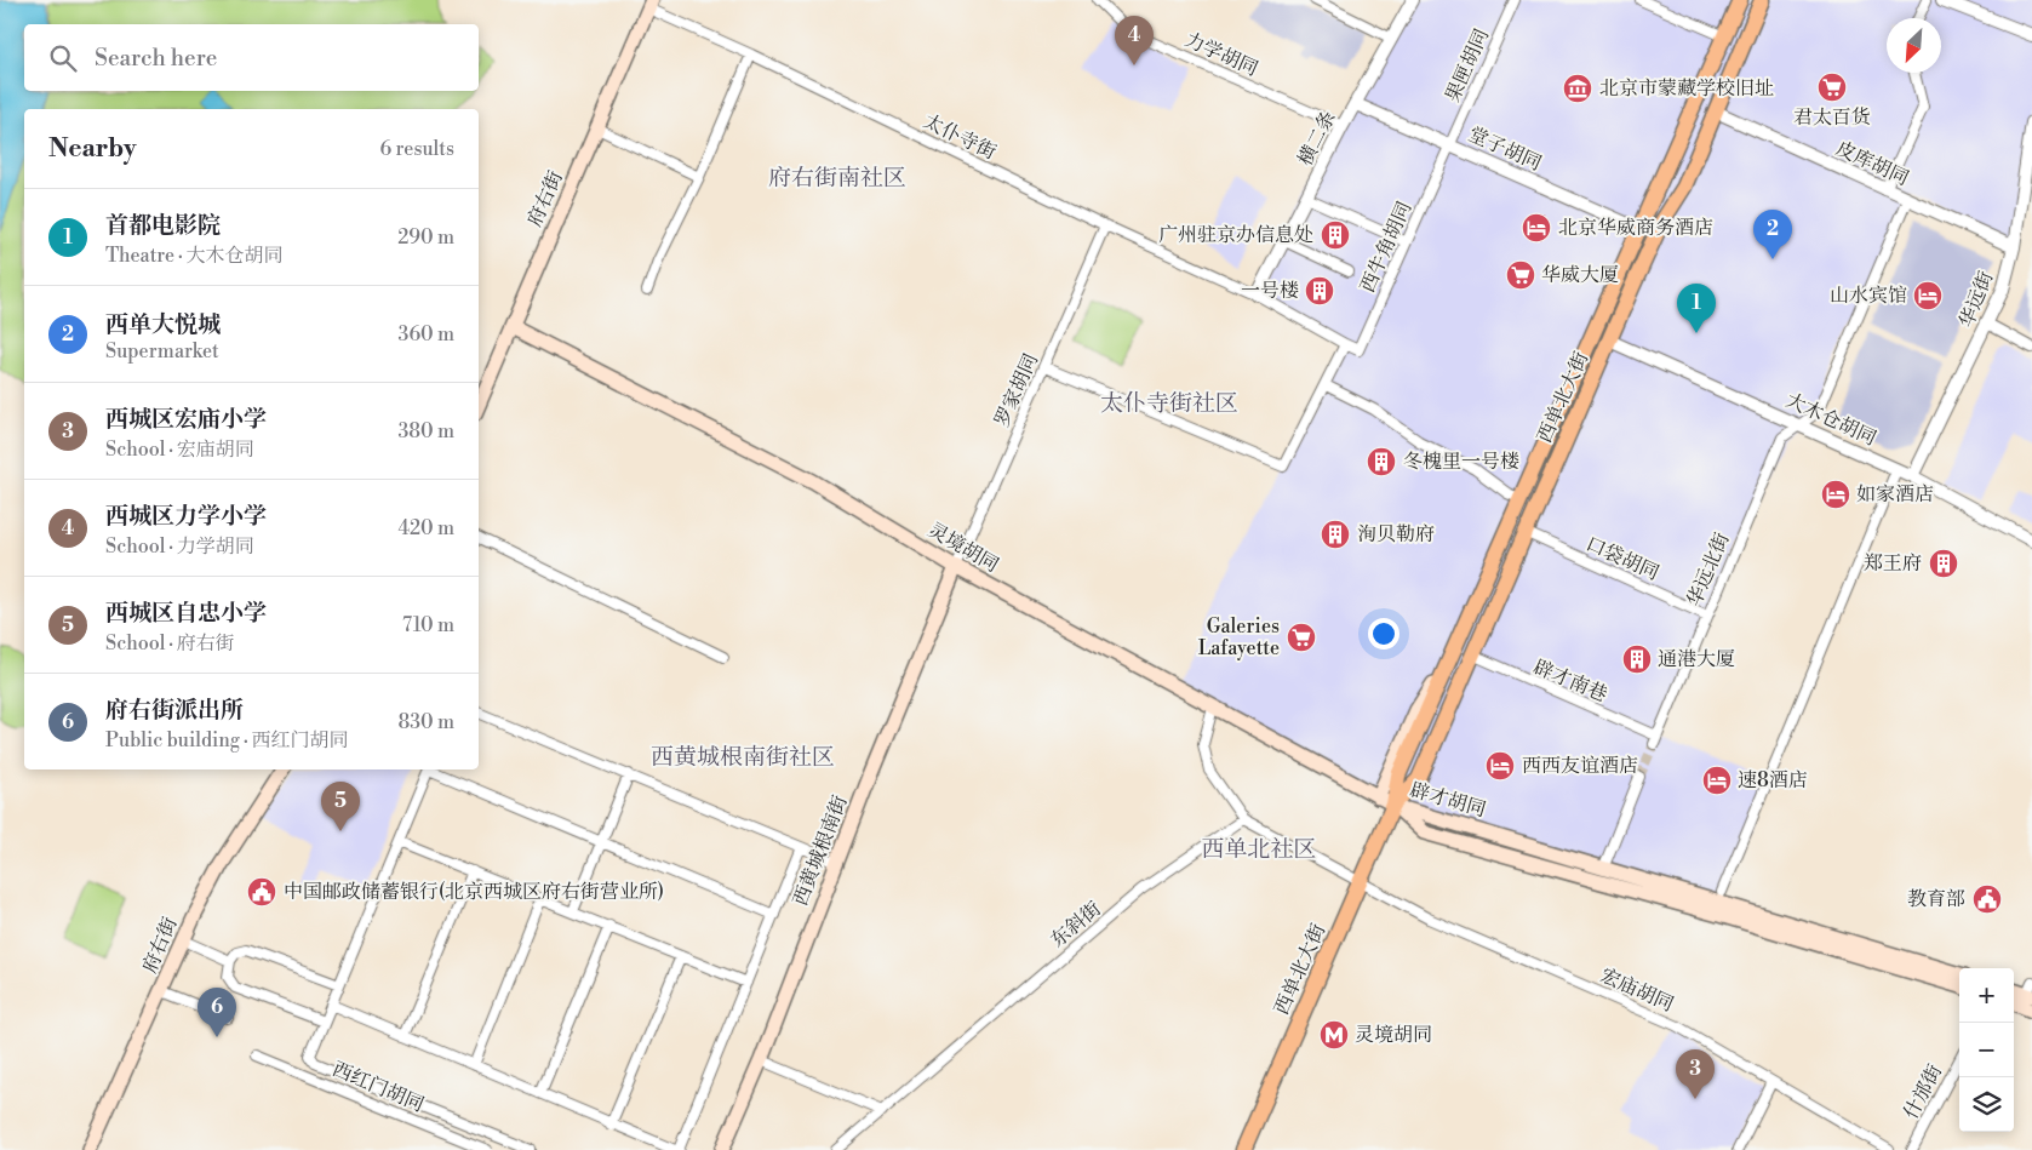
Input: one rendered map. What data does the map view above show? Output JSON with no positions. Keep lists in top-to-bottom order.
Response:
{
  "streets": {
    "main road": [
      "府右街",
      "西单北大街",
      "灵境胡同",
      "辟才胡同",
      "西黄城根南街"
    ],
    "street": [
      "力学胡同",
      "果匣胡同",
      "太仆寺街",
      "横二条",
      "堂子胡同",
      "皮库胡同",
      "西牛角胡同",
      "华远街",
      "罗家胡同",
      "大木仓胡同",
      "口袋胡同",
      "华远北街",
      "辟才南巷",
      "东斜街",
      "宏庙胡同",
      "西红门胡同",
      "什邡街"
    ]
  },
  "crossings": [
    ["力学胡同", "横二条"],
    ["果匣胡同", "堂子胡同"],
    ["果匣胡同", "西牛角胡同"],
    ["太仆寺街", "横二条"],
    ["太仆寺街", "府右街"],
    ["太仆寺街", "西牛角胡同"],
    ["太仆寺街", "罗家胡同"],
    ["横二条", "堂子胡同"],
    ["堂子胡同", "西牛角胡同"],
    ["堂子胡同", "西单北大街"],
    ["皮库胡同", "华远街"],
    ["皮库胡同", "西单北大街"],
    ["皮库胡同", "华远北街"],
    ["府右街", "灵境胡同"],
    ["华远街", "大木仓胡同"],
    ["罗家胡同", "灵境胡同"],
    ["罗家胡同", "西黄城根南街"],
    ["西单北大街", "大木仓胡同"],
    ["西单北大街", "灵境胡同"],
    ["西单北大街", "口袋胡同"],
    ["西单北大街", "辟才南巷"],
    ["西单北大街", "辟才胡同"],
    ["西单北大街", "宏庙胡同"],
    ["大木仓胡同", "华远北街"],
    ["灵境胡同", "辟才胡同"],
    ["灵境胡同", "西黄城根南街"],
    ["口袋胡同", "华远北街"],
    ["华远北街", "辟才南巷"]
  ],
  "districts": [
    "府右街南社区",
    "太仆寺街社区",
    "西黄城根南街社区",
    "西单北社区"
  ],
  "places": {
    "supermarket": ["君太百货", "华威大厦", "Galeries Lafayette"],
    "museum": ["北京市蒙藏学校旧址"],
    "hotel": [
      "北京华威商务酒店",
      "山水宾馆",
      "如家酒店",
      "西西友谊酒店",
      "速8酒店"
    ],
    "building": [
      "广州驻京办信息处",
      "一号楼",
      "冬槐里一号楼",
      "洵贝勒府",
      "郑王府",
      "通港大厦"
    ],
    "public building": ["中国邮政储蓄银行(北京西城区府右街营业所)", "教育部"],
    "metro station": ["灵境胡同"]
  },
  "north": "bottom left",
  "page": {
    "pins": [
      "4",
      "2",
      "1",
      "5",
      "6",
      "3"
    ],
    "search": "Search here",
    "heading": ["Nearby", "6 results"],
    "list": [
      {
        "mark": "1",
        "name": "首都电影院",
        "note": "Theatre · 大木仓胡同",
        "value": "290 m"
      },
      {
        "mark": "2",
        "name": "西单大悦城",
        "note": "Supermarket",
        "value": "360 m"
      },
      {
        "mark": "3",
        "name": "西城区宏庙小学",
        "note": "School · 宏庙胡同",
        "value": "380 m"
      },
      {
        "mark": "4",
        "name": "西城区力学小学",
        "note": "School · 力学胡同",
        "value": "420 m"
      },
      {
        "mark": "5",
        "name": "西城区自忠小学",
        "note": "School · 府右街",
        "value": "710 m"
      },
      {
        "mark": "6",
        "name": "府右街派出所",
        "note": "Public building · 西红门胡同",
        "value": "830 m"
      }
    ],
    "map_buttons": ["+", "−"]
  }
}
